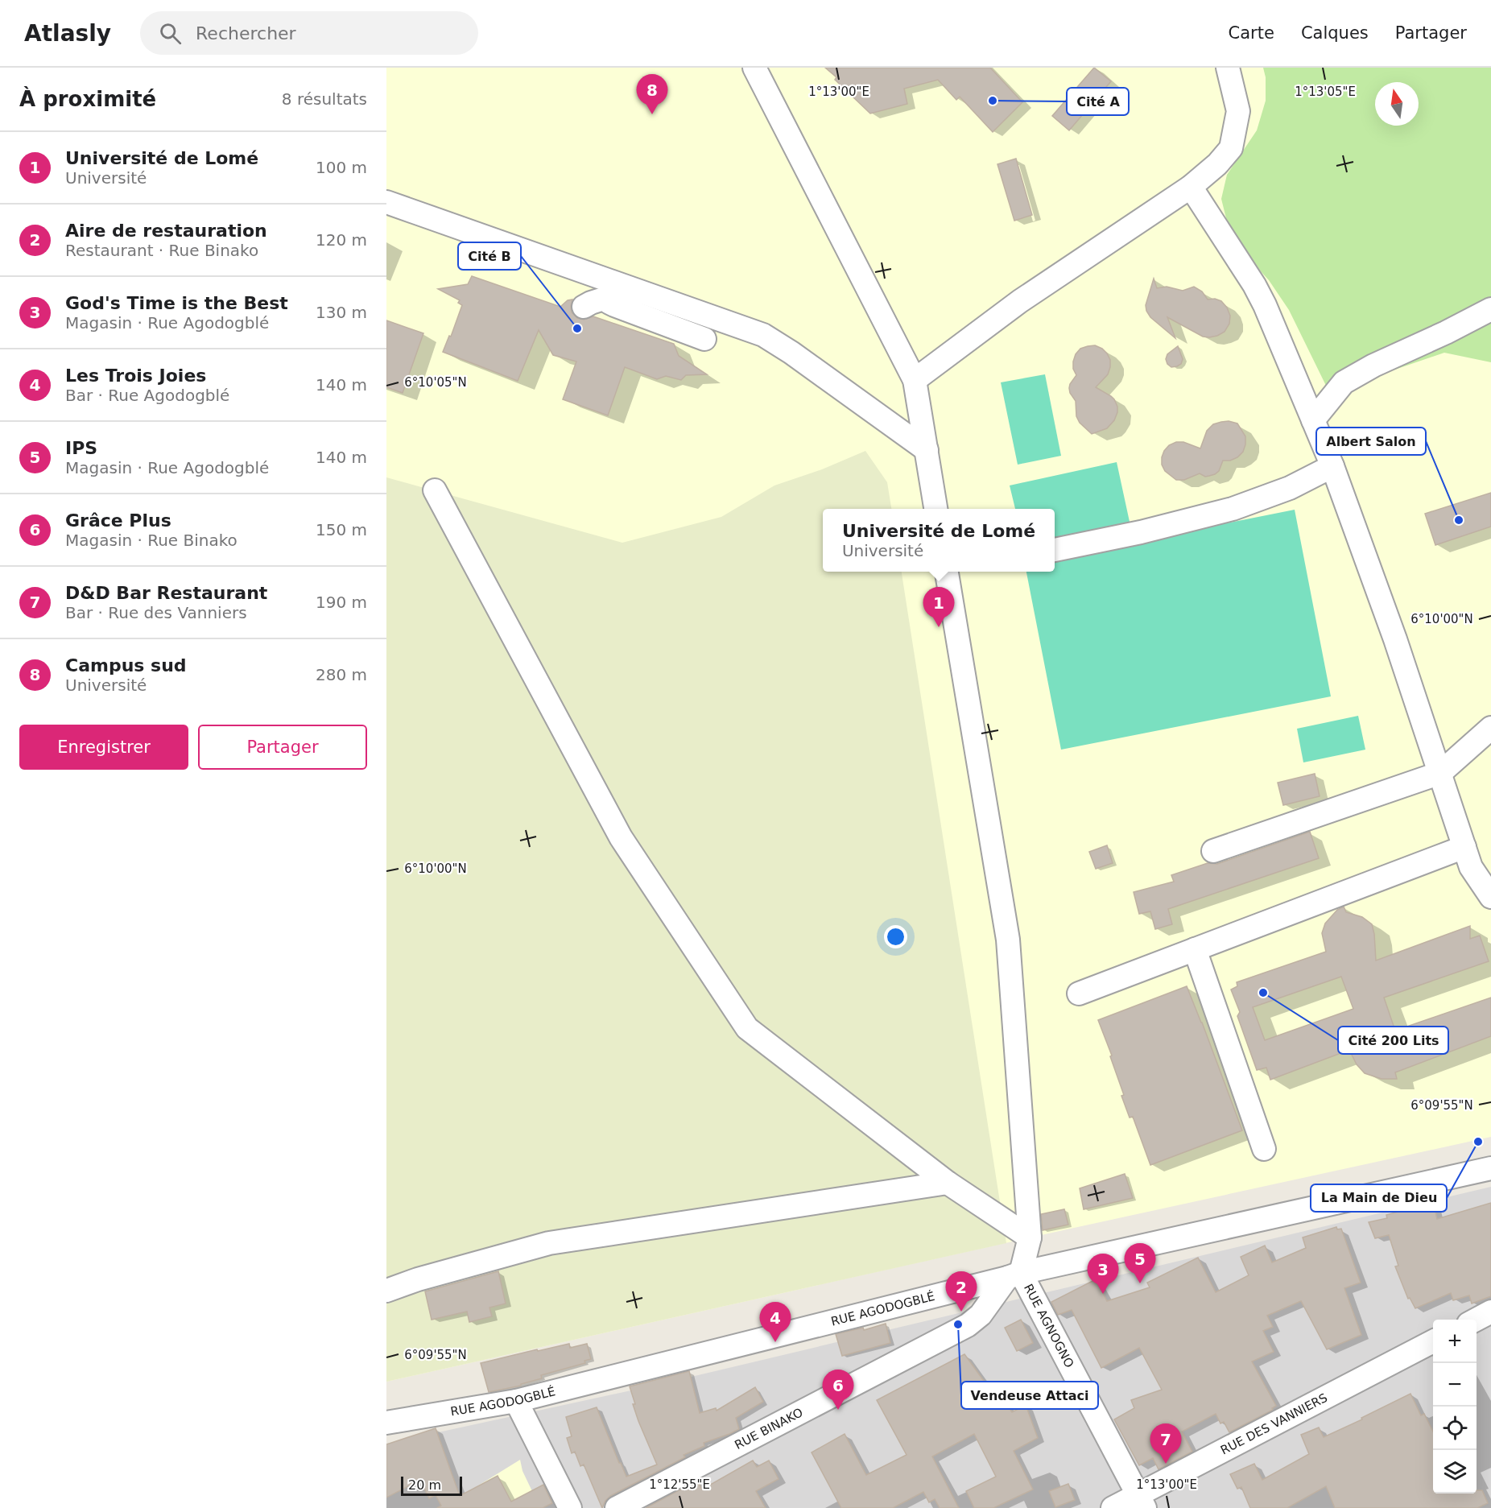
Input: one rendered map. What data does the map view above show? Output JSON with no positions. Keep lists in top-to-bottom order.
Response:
{
  "streets": {
    "street": [
      "RUE AGODOGBLÉ",
      "RUE AGNOGNO",
      "RUE DES VANNIERS",
      "RUE BINAKO"
    ]
  },
  "crossings": [
    ["RUE AGODOGBLÉ", "RUE AGNOGNO"],
    ["RUE AGODOGBLÉ", "RUE BINAKO"],
    ["RUE AGNOGNO", "RUE DES VANNIERS"],
    ["RUE AGNOGNO", "RUE BINAKO"]
  ],
  "places": [
    "Cité A",
    "Cité B",
    "Albert Salon",
    "Cité 200 Lits",
    "La Main de Dieu",
    "Vendeuse Attaci"
  ],
  "scale_bar": "20 m",
  "north": "top",
  "page": {
    "header": "Atlasly",
    "search": "Rechercher",
    "nav": ["Carte", "Calques", "Partager"],
    "heading": ["À proximité", "8 résultats"],
    "pins": [
      "8",
      "1",
      "5",
      "3",
      "2",
      "4",
      "6",
      "7"
    ],
    "list": [
      {
        "mark": "1",
        "name": "Université de Lomé",
        "note": "Université",
        "value": "100 m"
      },
      {
        "mark": "2",
        "name": "Aire de restauration",
        "note": "Restaurant · Rue Binako",
        "value": "120 m"
      },
      {
        "mark": "3",
        "name": "God's Time is the Best",
        "note": "Magasin · Rue Agodogblé",
        "value": "130 m"
      },
      {
        "mark": "4",
        "name": "Les Trois Joies",
        "note": "Bar · Rue Agodogblé",
        "value": "140 m"
      },
      {
        "mark": "5",
        "name": "IPS",
        "note": "Magasin · Rue Agodogblé",
        "value": "140 m"
      },
      {
        "mark": "6",
        "name": "Grâce Plus",
        "note": "Magasin · Rue Binako",
        "value": "150 m"
      },
      {
        "mark": "7",
        "name": "D&D Bar Restaurant",
        "note": "Bar · Rue des Vanniers",
        "value": "190 m"
      },
      {
        "mark": "8",
        "name": "Campus sud",
        "note": "Université",
        "value": "280 m"
      }
    ],
    "popup": ["Université de Lomé", "Université"],
    "buttons": ["Enregistrer", "Partager"],
    "map_buttons": ["+", "−"],
    "scale": "20 m"
  },
  "coordinates": [
    "1°13'00\"E",
    "1°13'05\"E",
    "6°10'05\"N",
    "6°10'00\"N",
    "6°09'55\"N",
    "1°12'55\"E"
  ]
}
